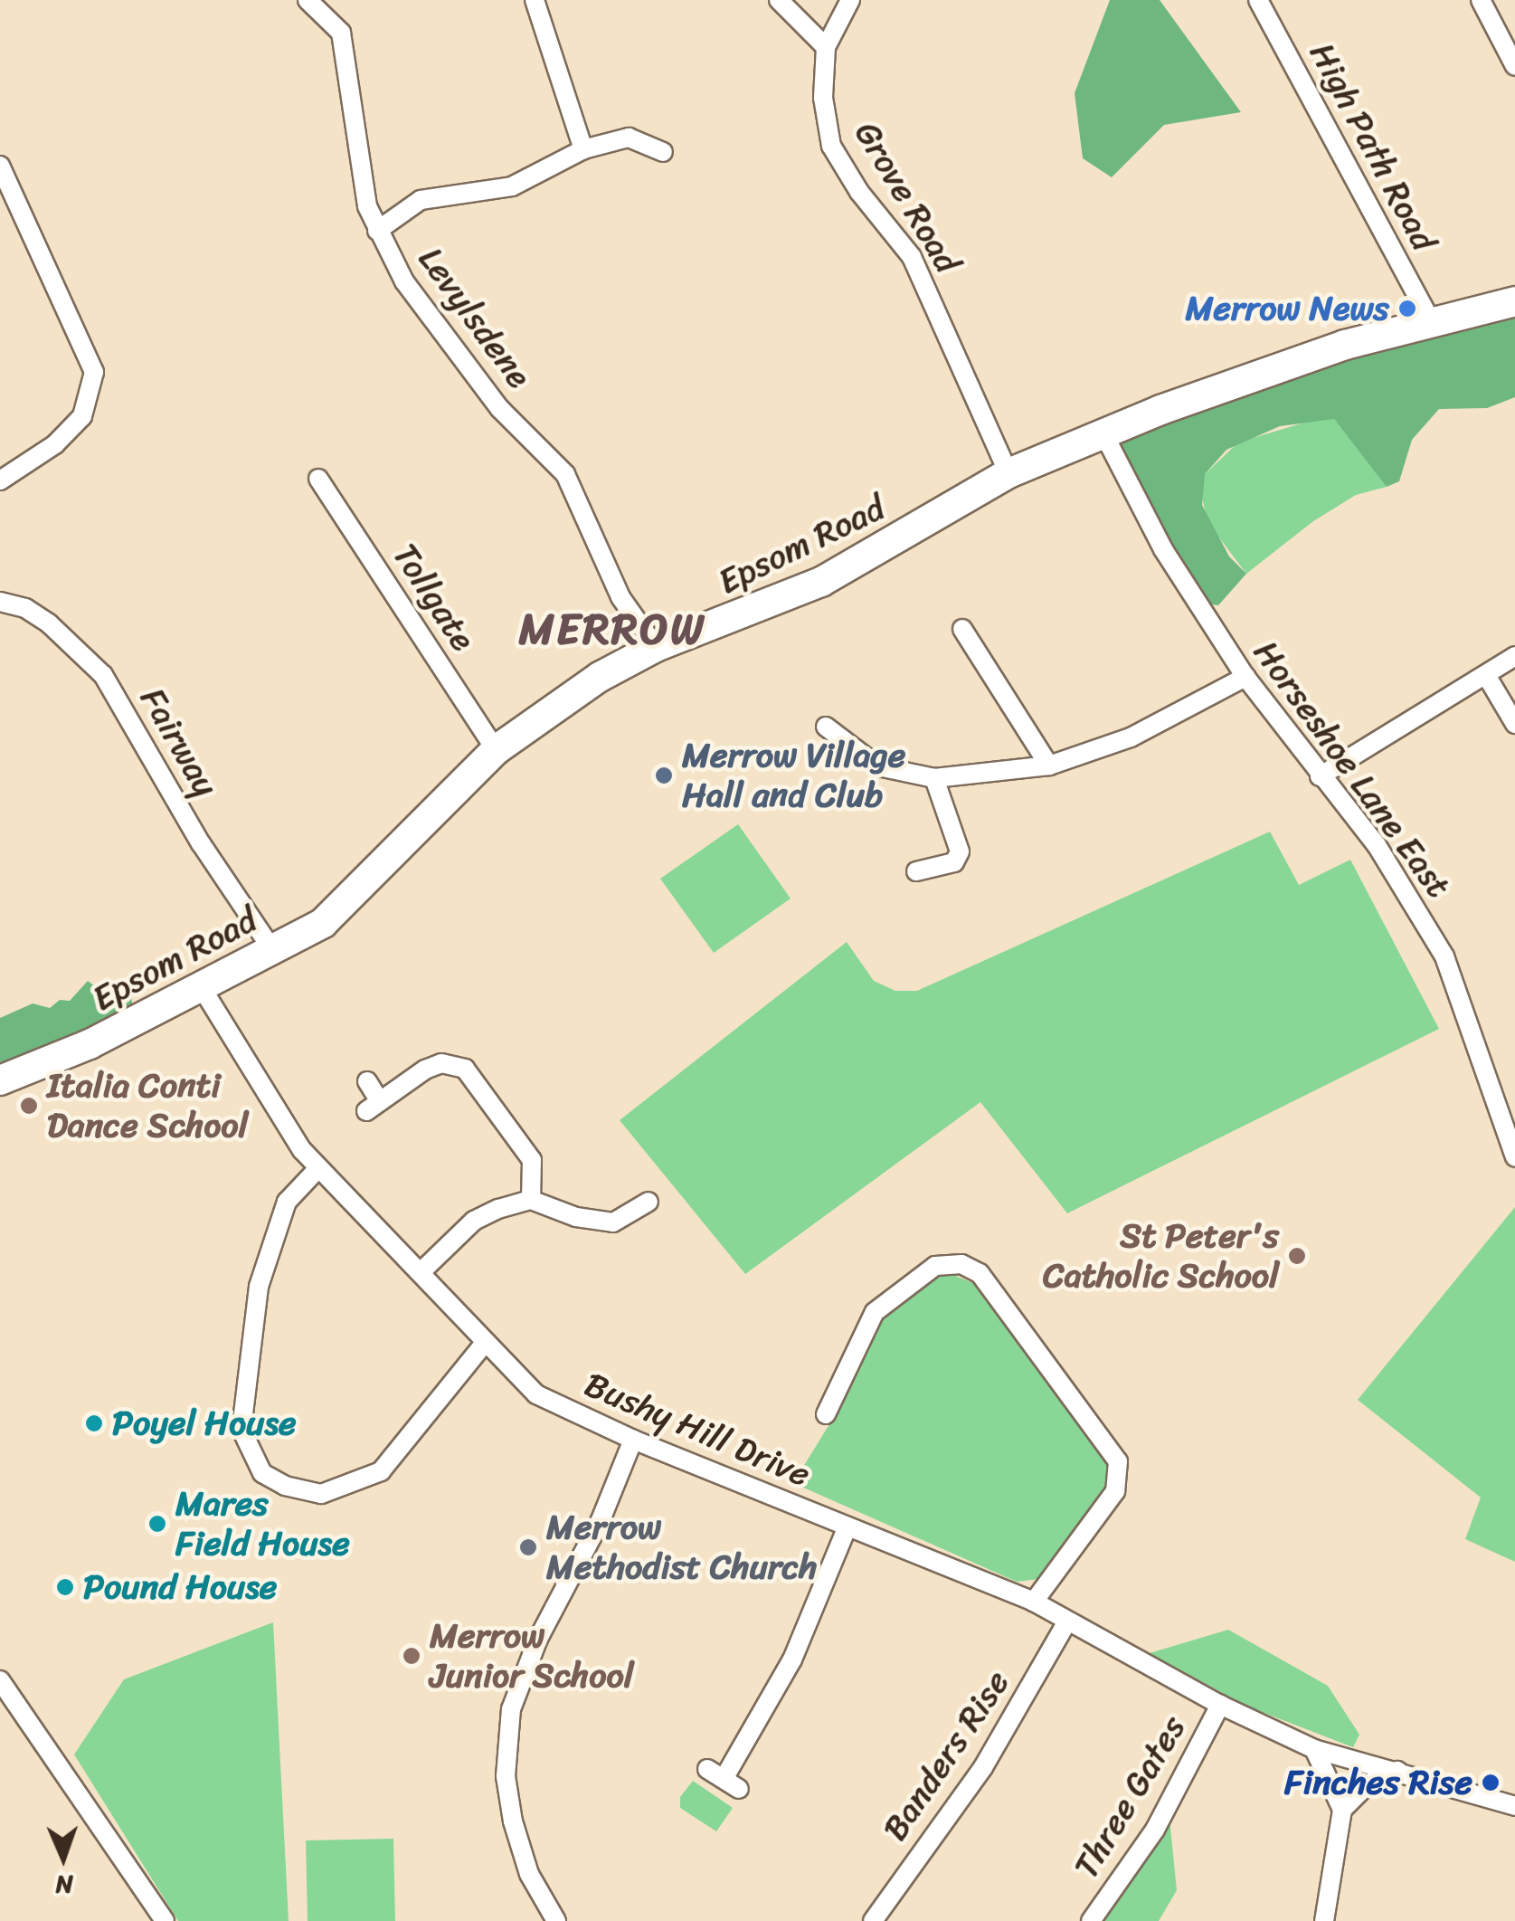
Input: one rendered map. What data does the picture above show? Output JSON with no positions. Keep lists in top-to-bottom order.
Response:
{
  "streets": {
    "main road": ["Epsom Road"],
    "street": [
      "High Path Road",
      "Grove Road",
      "Levylsdene",
      "Tollgate",
      "Fairway",
      "Horseshoe Lane East",
      "Bushy Hill Drive",
      "Banders Rise",
      "Three Gates"
    ]
  },
  "crossings": [
    ["High Path Road", "Epsom Road"],
    ["Grove Road", "Epsom Road"],
    ["Levylsdene", "Epsom Road"],
    ["Epsom Road", "Tollgate"],
    ["Epsom Road", "Fairway"],
    ["Epsom Road", "Horseshoe Lane East"],
    ["Epsom Road", "Bushy Hill Drive"],
    ["Bushy Hill Drive", "Banders Rise"],
    ["Bushy Hill Drive", "Three Gates"]
  ],
  "districts": ["MERROW"],
  "places": [
    "Merrow News",
    "Merrow Village Hall and Club",
    "Italia Conti Dance School",
    "St Peter's Catholic School",
    "Poyel House",
    "Mares Field House",
    "Merrow Methodist Church",
    "Pound House",
    "Merrow Junior School",
    "Finches Rise"
  ],
  "north": "bottom"
}
